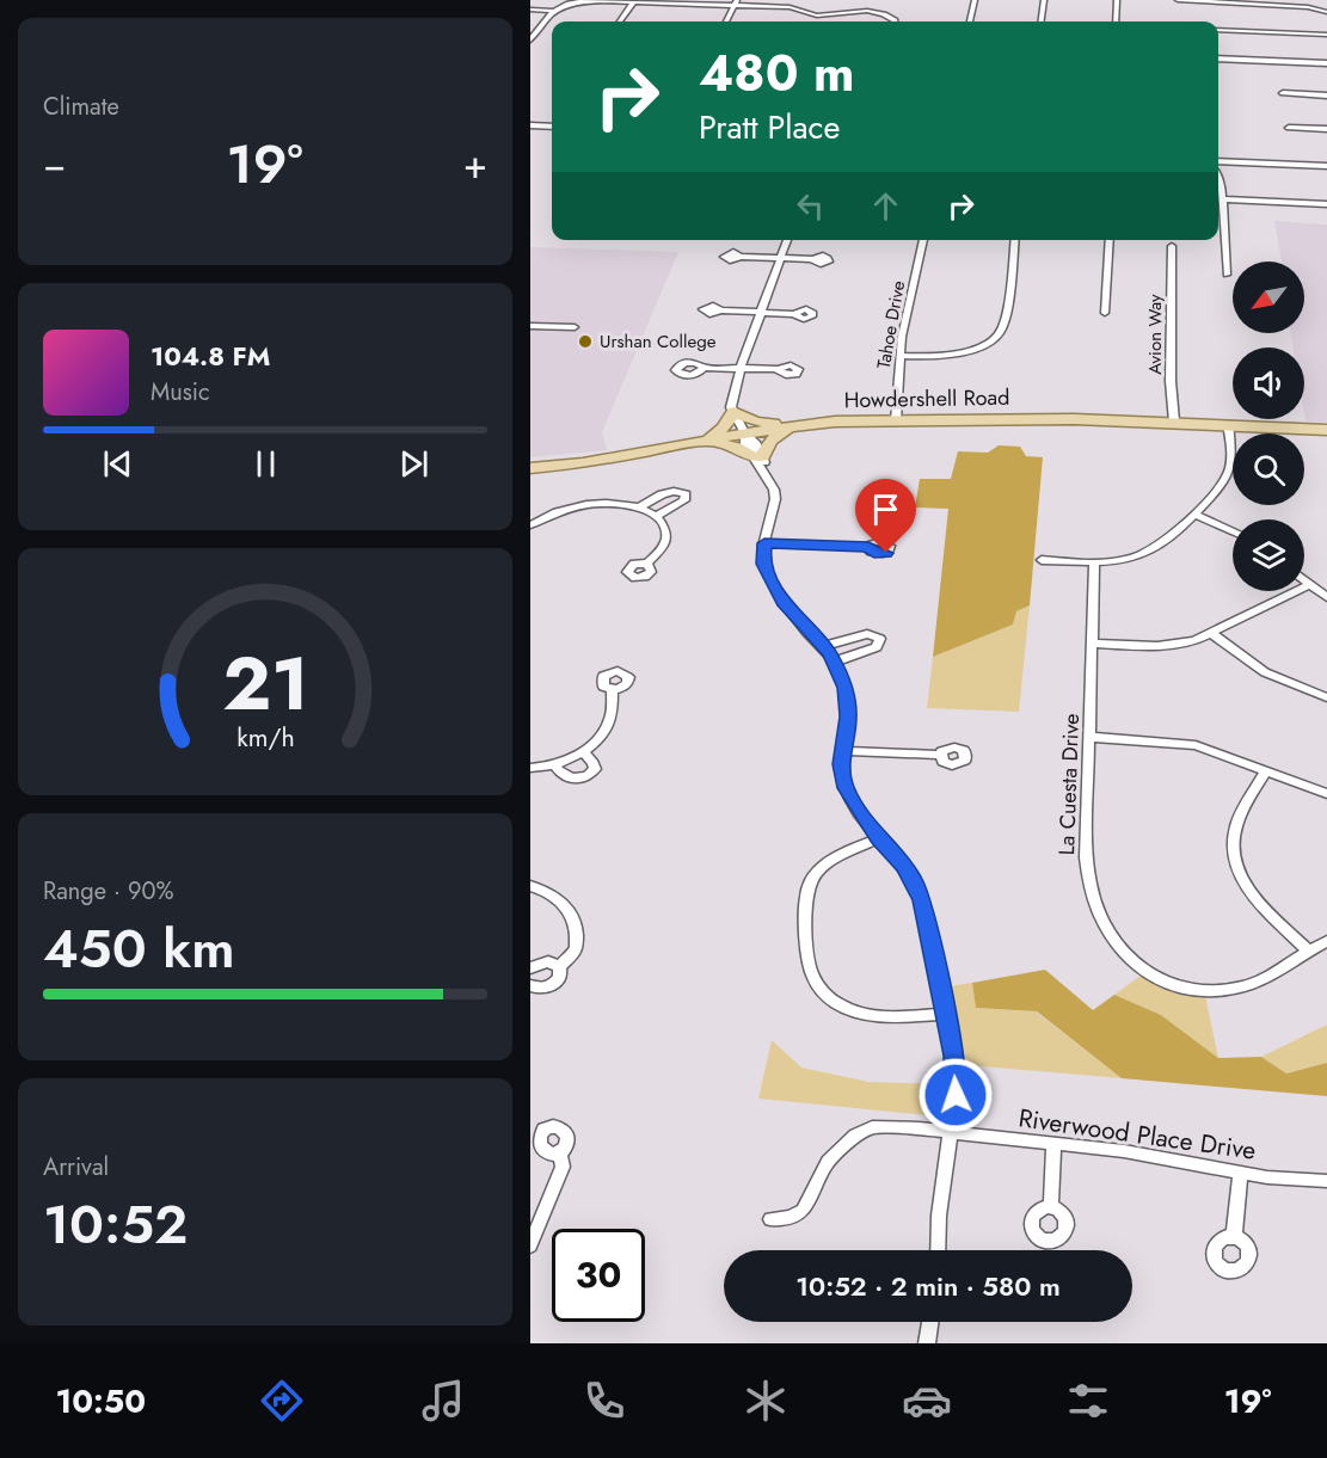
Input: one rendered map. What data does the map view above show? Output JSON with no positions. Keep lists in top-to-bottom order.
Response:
{
  "streets": {
    "main road": ["Howdershell Road"],
    "street": [
      "Tahoe Drive",
      "Avion Way",
      "La Cuesta Drive",
      "Riverwood Place Drive"
    ]
  },
  "crossings": [
    ["Tahoe Drive", "Howdershell Road"],
    ["Avion Way", "Howdershell Road"]
  ],
  "places": ["Urshan College"],
  "north": "bottom left",
  "page": {
    "tile": [
      "Climate",
      ["Range · 90%", "450 km"],
      ["Arrival", "10:52"]
    ],
    "turn": ["480 m", "Pratt Place"],
    "heat": ["−", "19°", "+"],
    "song": ["104.8 FM", "Music"],
    "limit": "30",
    "trip": "10:52 · 2 min · 580 m",
    "tabs": ["10:50", "19°"],
    "gauge": ["21", "km/h"]
  }
}
